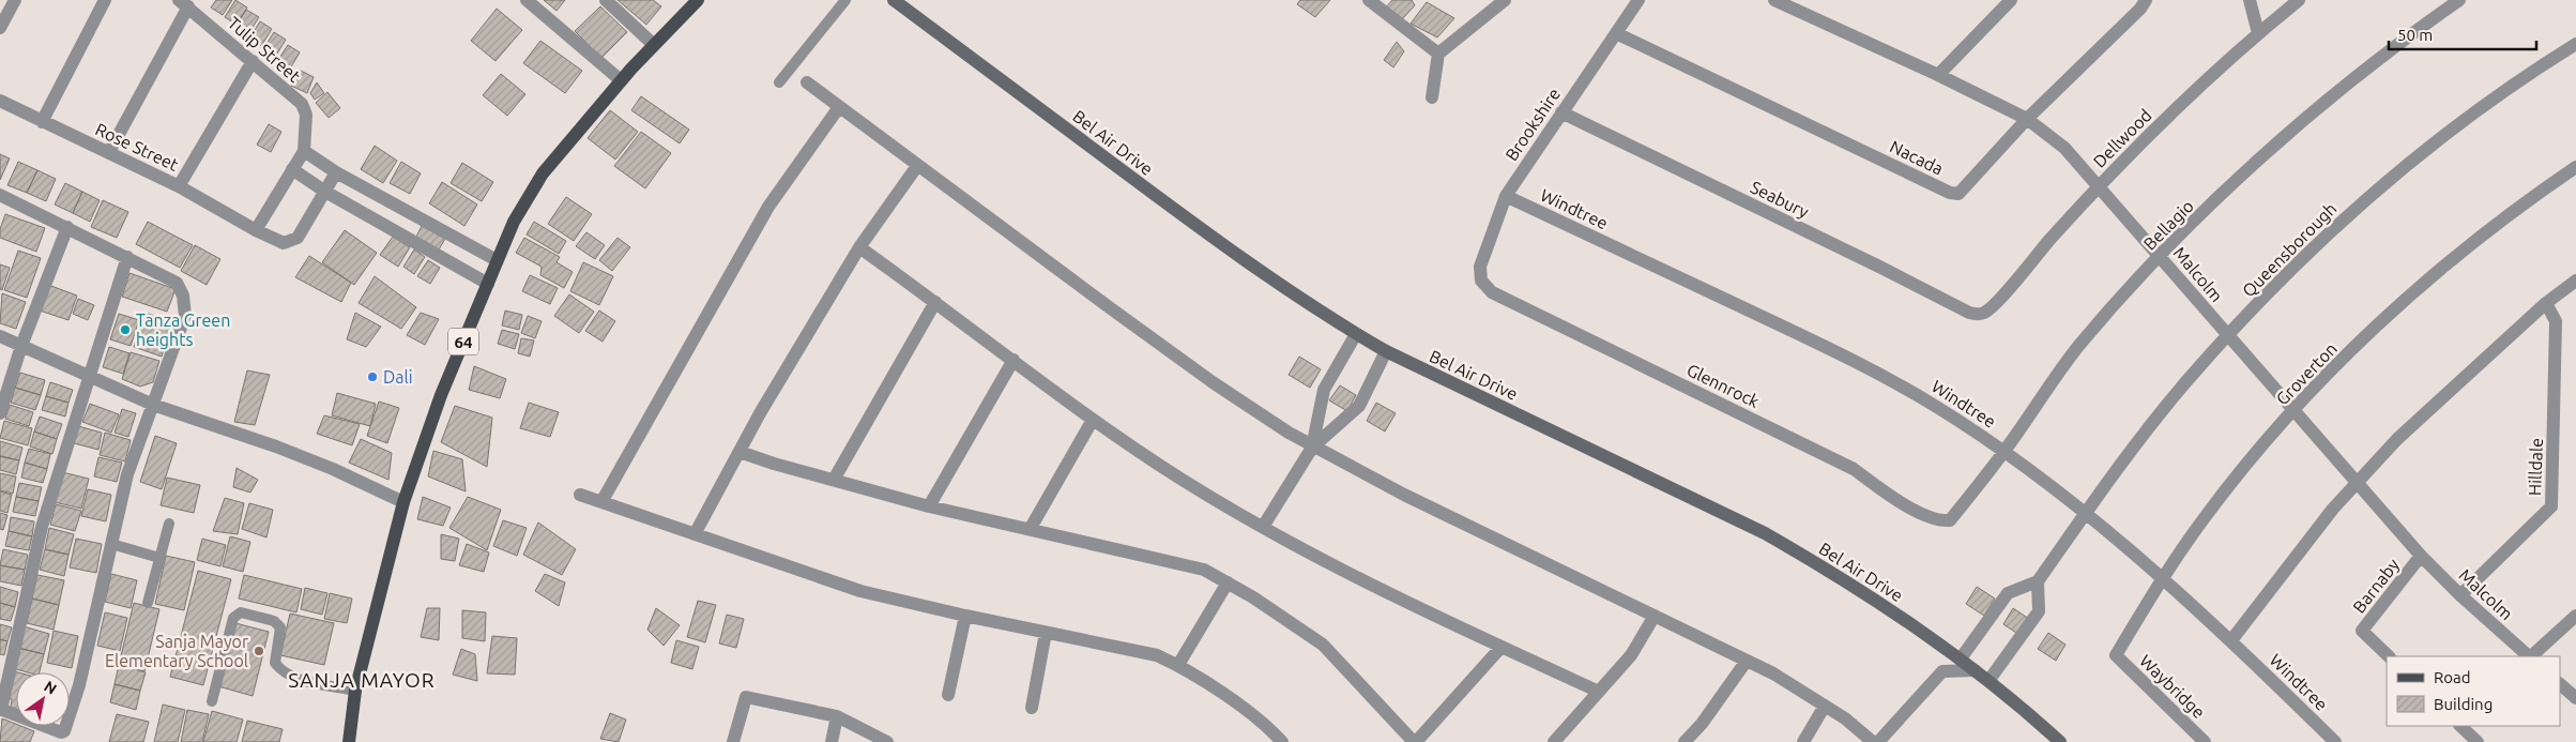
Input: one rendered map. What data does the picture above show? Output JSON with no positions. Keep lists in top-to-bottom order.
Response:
{
  "streets": {
    "main road": ["64"],
    "street": [
      "Tulip Street",
      "Brookshire",
      "Dellwood",
      "Bel Air Drive",
      "Rose Street",
      "Nacada",
      "Seabury",
      "Windtree",
      "Bellagio",
      "Queensborough",
      "Malcolm",
      "Groverton",
      "Glennrock",
      "Hilldale",
      "Barnaby",
      "Waybridge"
    ]
  },
  "crossings": [
    ["Brookshire", "Nacada"],
    ["Brookshire", "Seabury"],
    ["Brookshire", "Windtree"],
    ["Brookshire", "Glennrock"],
    ["Dellwood", "Seabury"],
    ["Dellwood", "Malcolm"],
    ["Nacada", "Malcolm"],
    ["Windtree", "Bellagio"],
    ["Windtree", "Queensborough"],
    ["Windtree", "Groverton"],
    ["Bellagio", "Malcolm"],
    ["Bellagio", "Glennrock"],
    ["Queensborough", "Malcolm"],
    ["Malcolm", "Groverton"],
    ["Malcolm", "Hilldale"],
    ["Malcolm", "Barnaby"],
    ["Groverton", "Waybridge"]
  ],
  "districts": ["SANJA MAYOR"],
  "places": ["Tanza Green heights", "Dali", "Sanja Mayor Elementary School"],
  "legend": ["Road", "Building"],
  "scale_bar": "50 m",
  "north": "top right"
}
